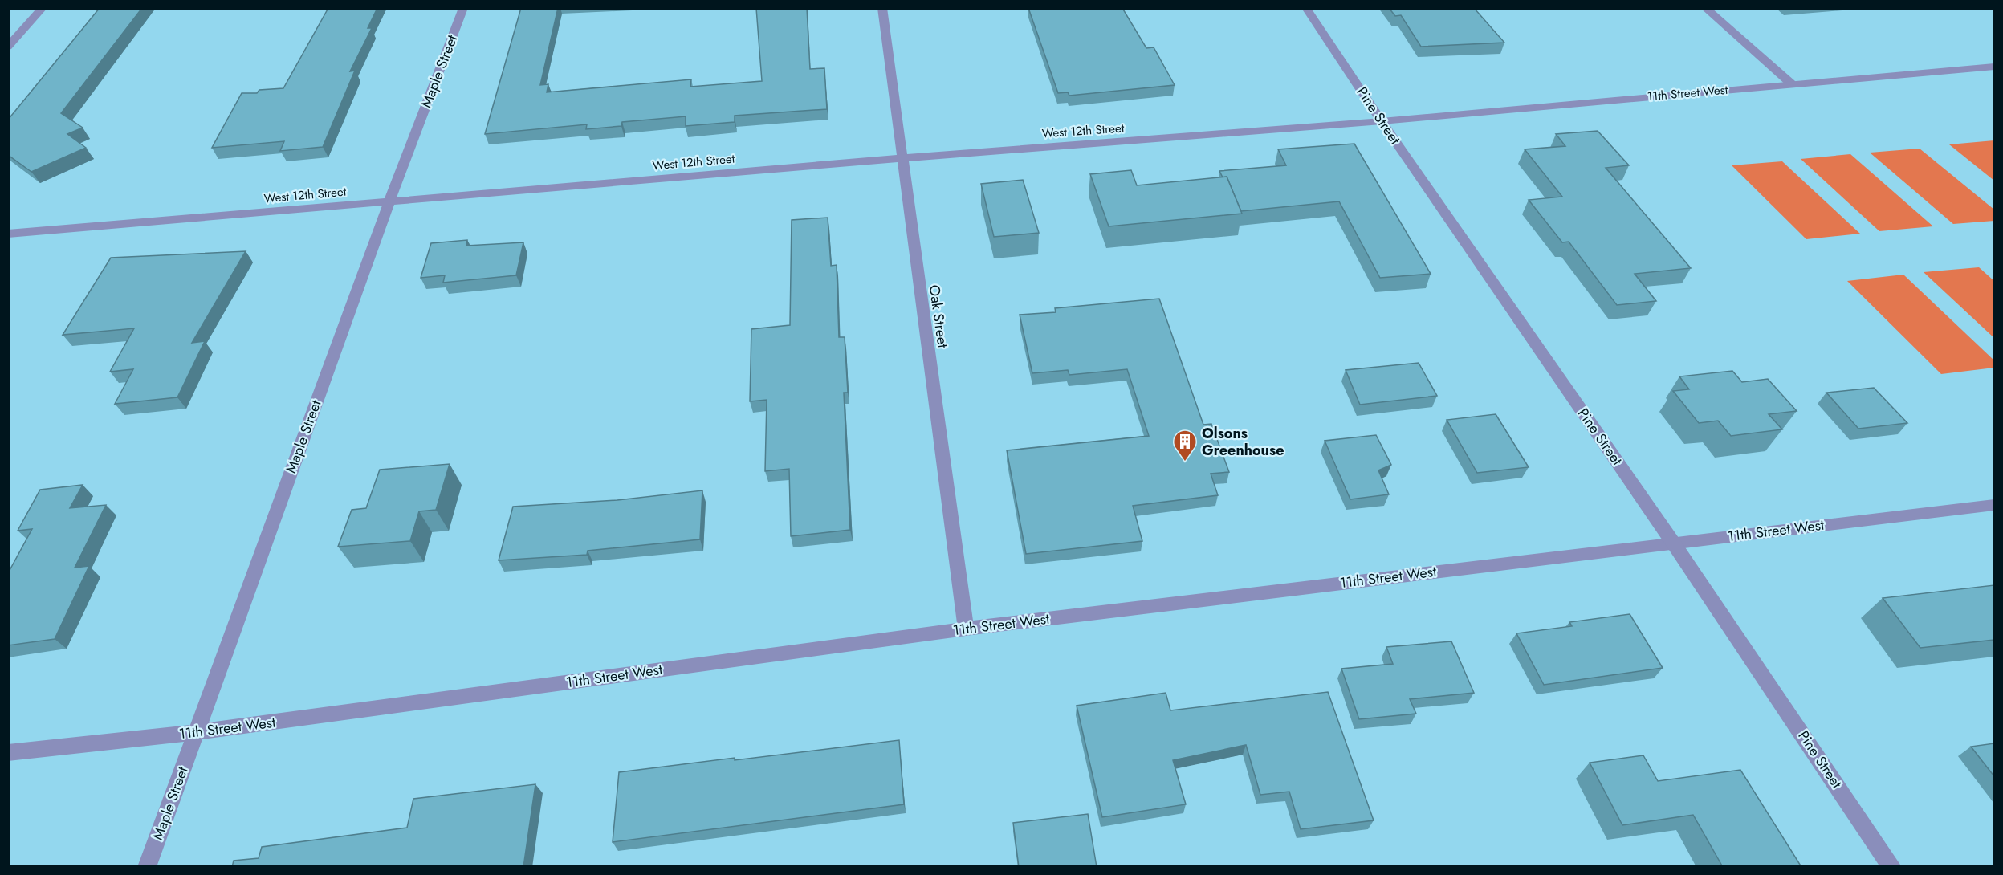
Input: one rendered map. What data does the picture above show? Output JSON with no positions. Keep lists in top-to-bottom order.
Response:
{
  "streets": {
    "street": [
      "Maple Street",
      "11th Street West",
      "Pine Street",
      "West 12th Street",
      "Oak Street"
    ]
  },
  "crossings": [
    ["Maple Street", "11th Street West"],
    ["Maple Street", "West 12th Street"],
    ["11th Street West", "Pine Street"],
    ["11th Street West", "West 12th Street"],
    ["11th Street West", "Oak Street"],
    ["Pine Street", "West 12th Street"],
    ["West 12th Street", "Oak Street"]
  ],
  "places": {
    "building": ["Olsons Greenhouse"]
  }
}
